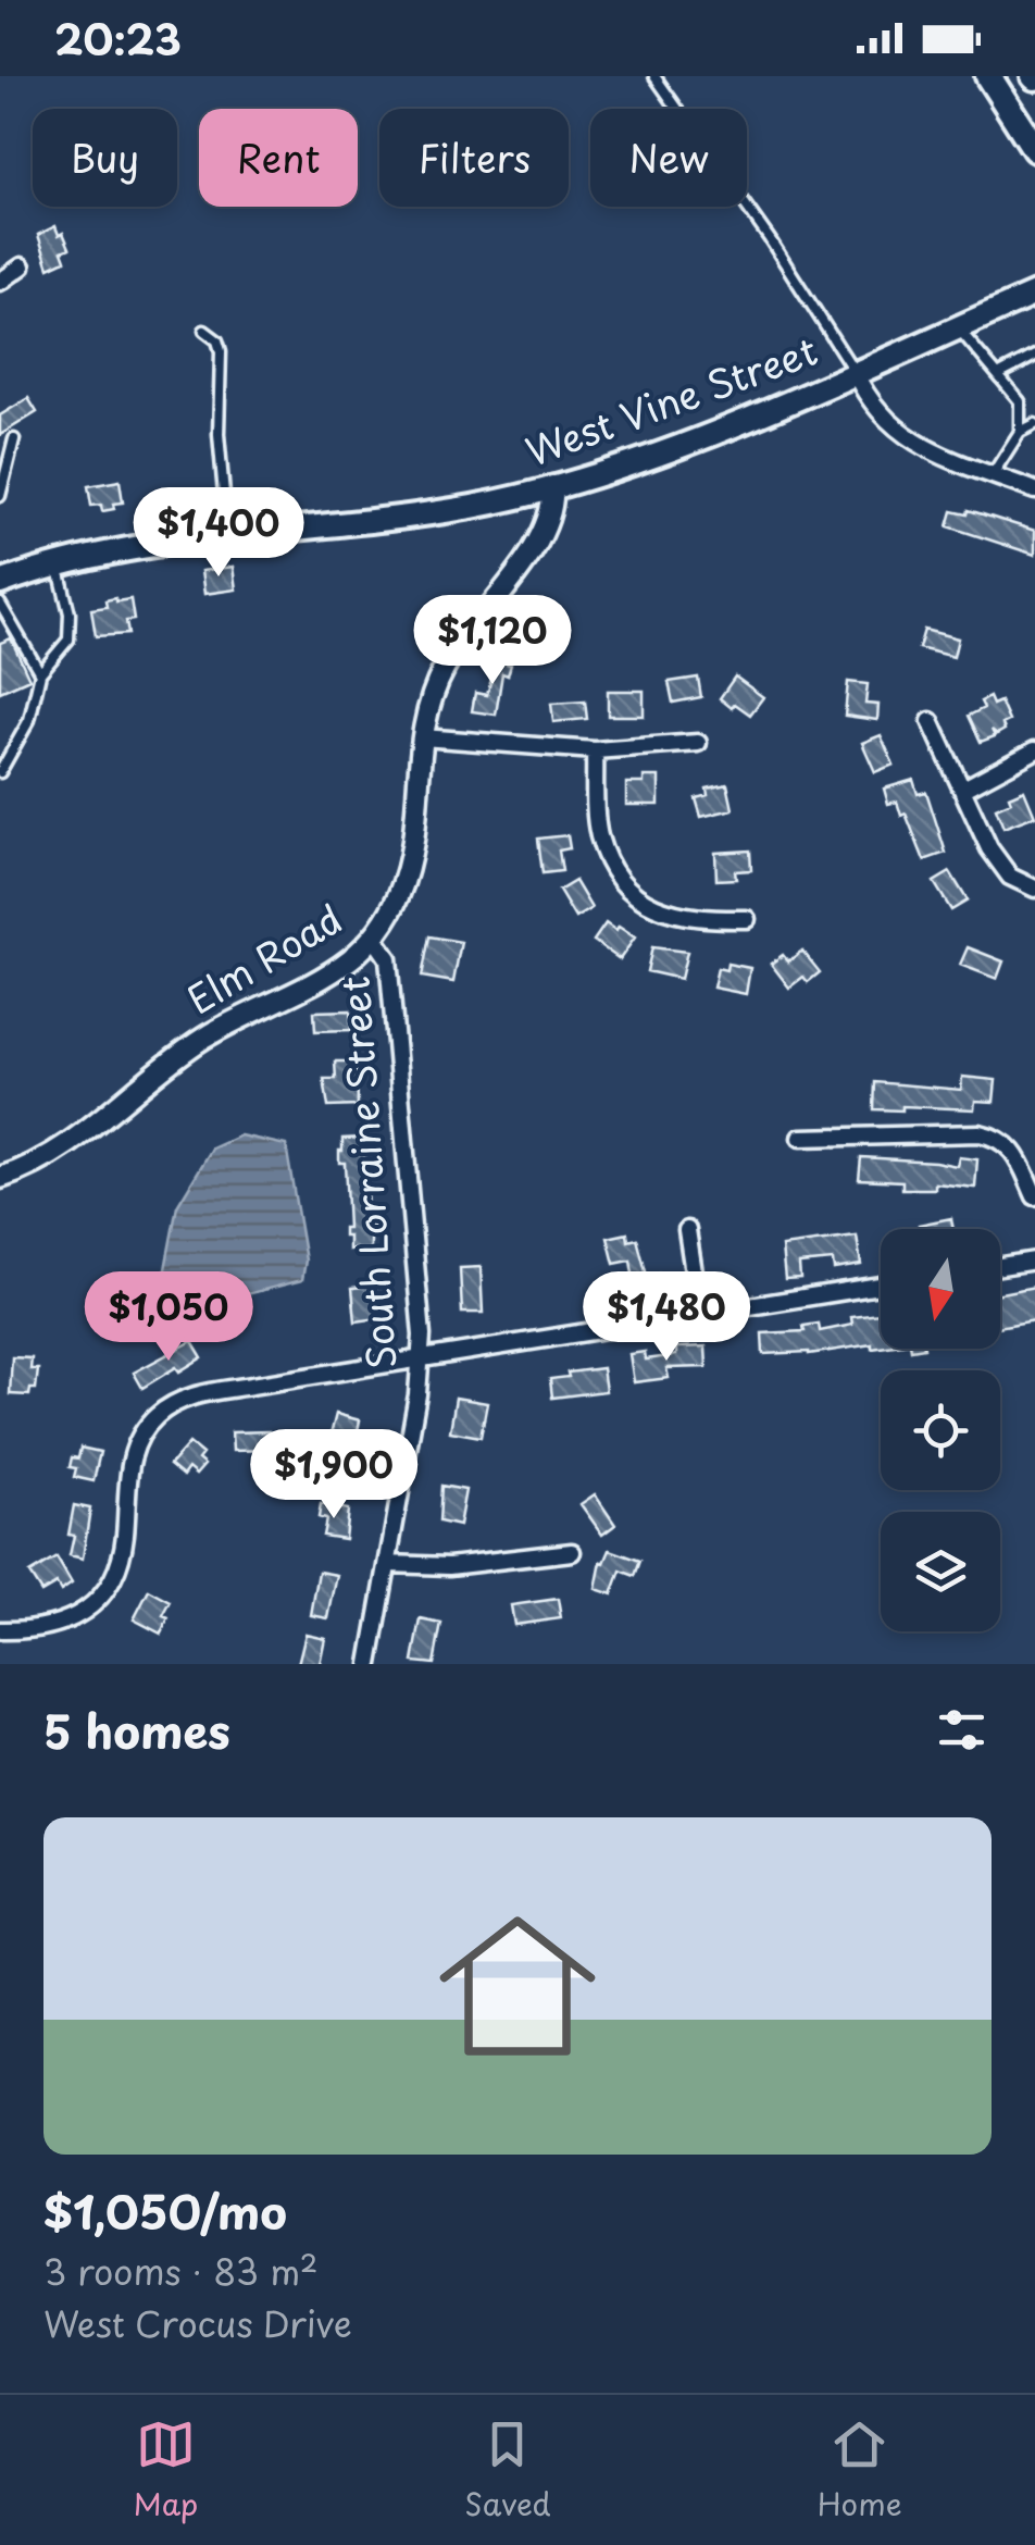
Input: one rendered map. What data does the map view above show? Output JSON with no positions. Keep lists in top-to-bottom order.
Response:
{
  "streets": {
    "main road": ["West Vine Street"],
    "street": ["Elm Road", "South Lorraine Street"]
  },
  "crossings": [
    ["West Vine Street", "Elm Road"],
    ["Elm Road", "South Lorraine Street"]
  ],
  "north": "bottom",
  "page": {
    "status": "20:23",
    "chip": [
      "Buy",
      "Rent",
      "Filters",
      "New"
    ],
    "price": [
      "$1,400",
      "$1,120",
      "$1,050",
      "$1,480",
      "$1,900"
    ],
    "heading": "5 homes",
    "list": [
      {
        "name": "$1,050/mo",
        "note": "3 rooms · 83 m² · West Crocus Drive"
      }
    ],
    "tabs": ["Map", "Saved", "Home"]
  }
}
